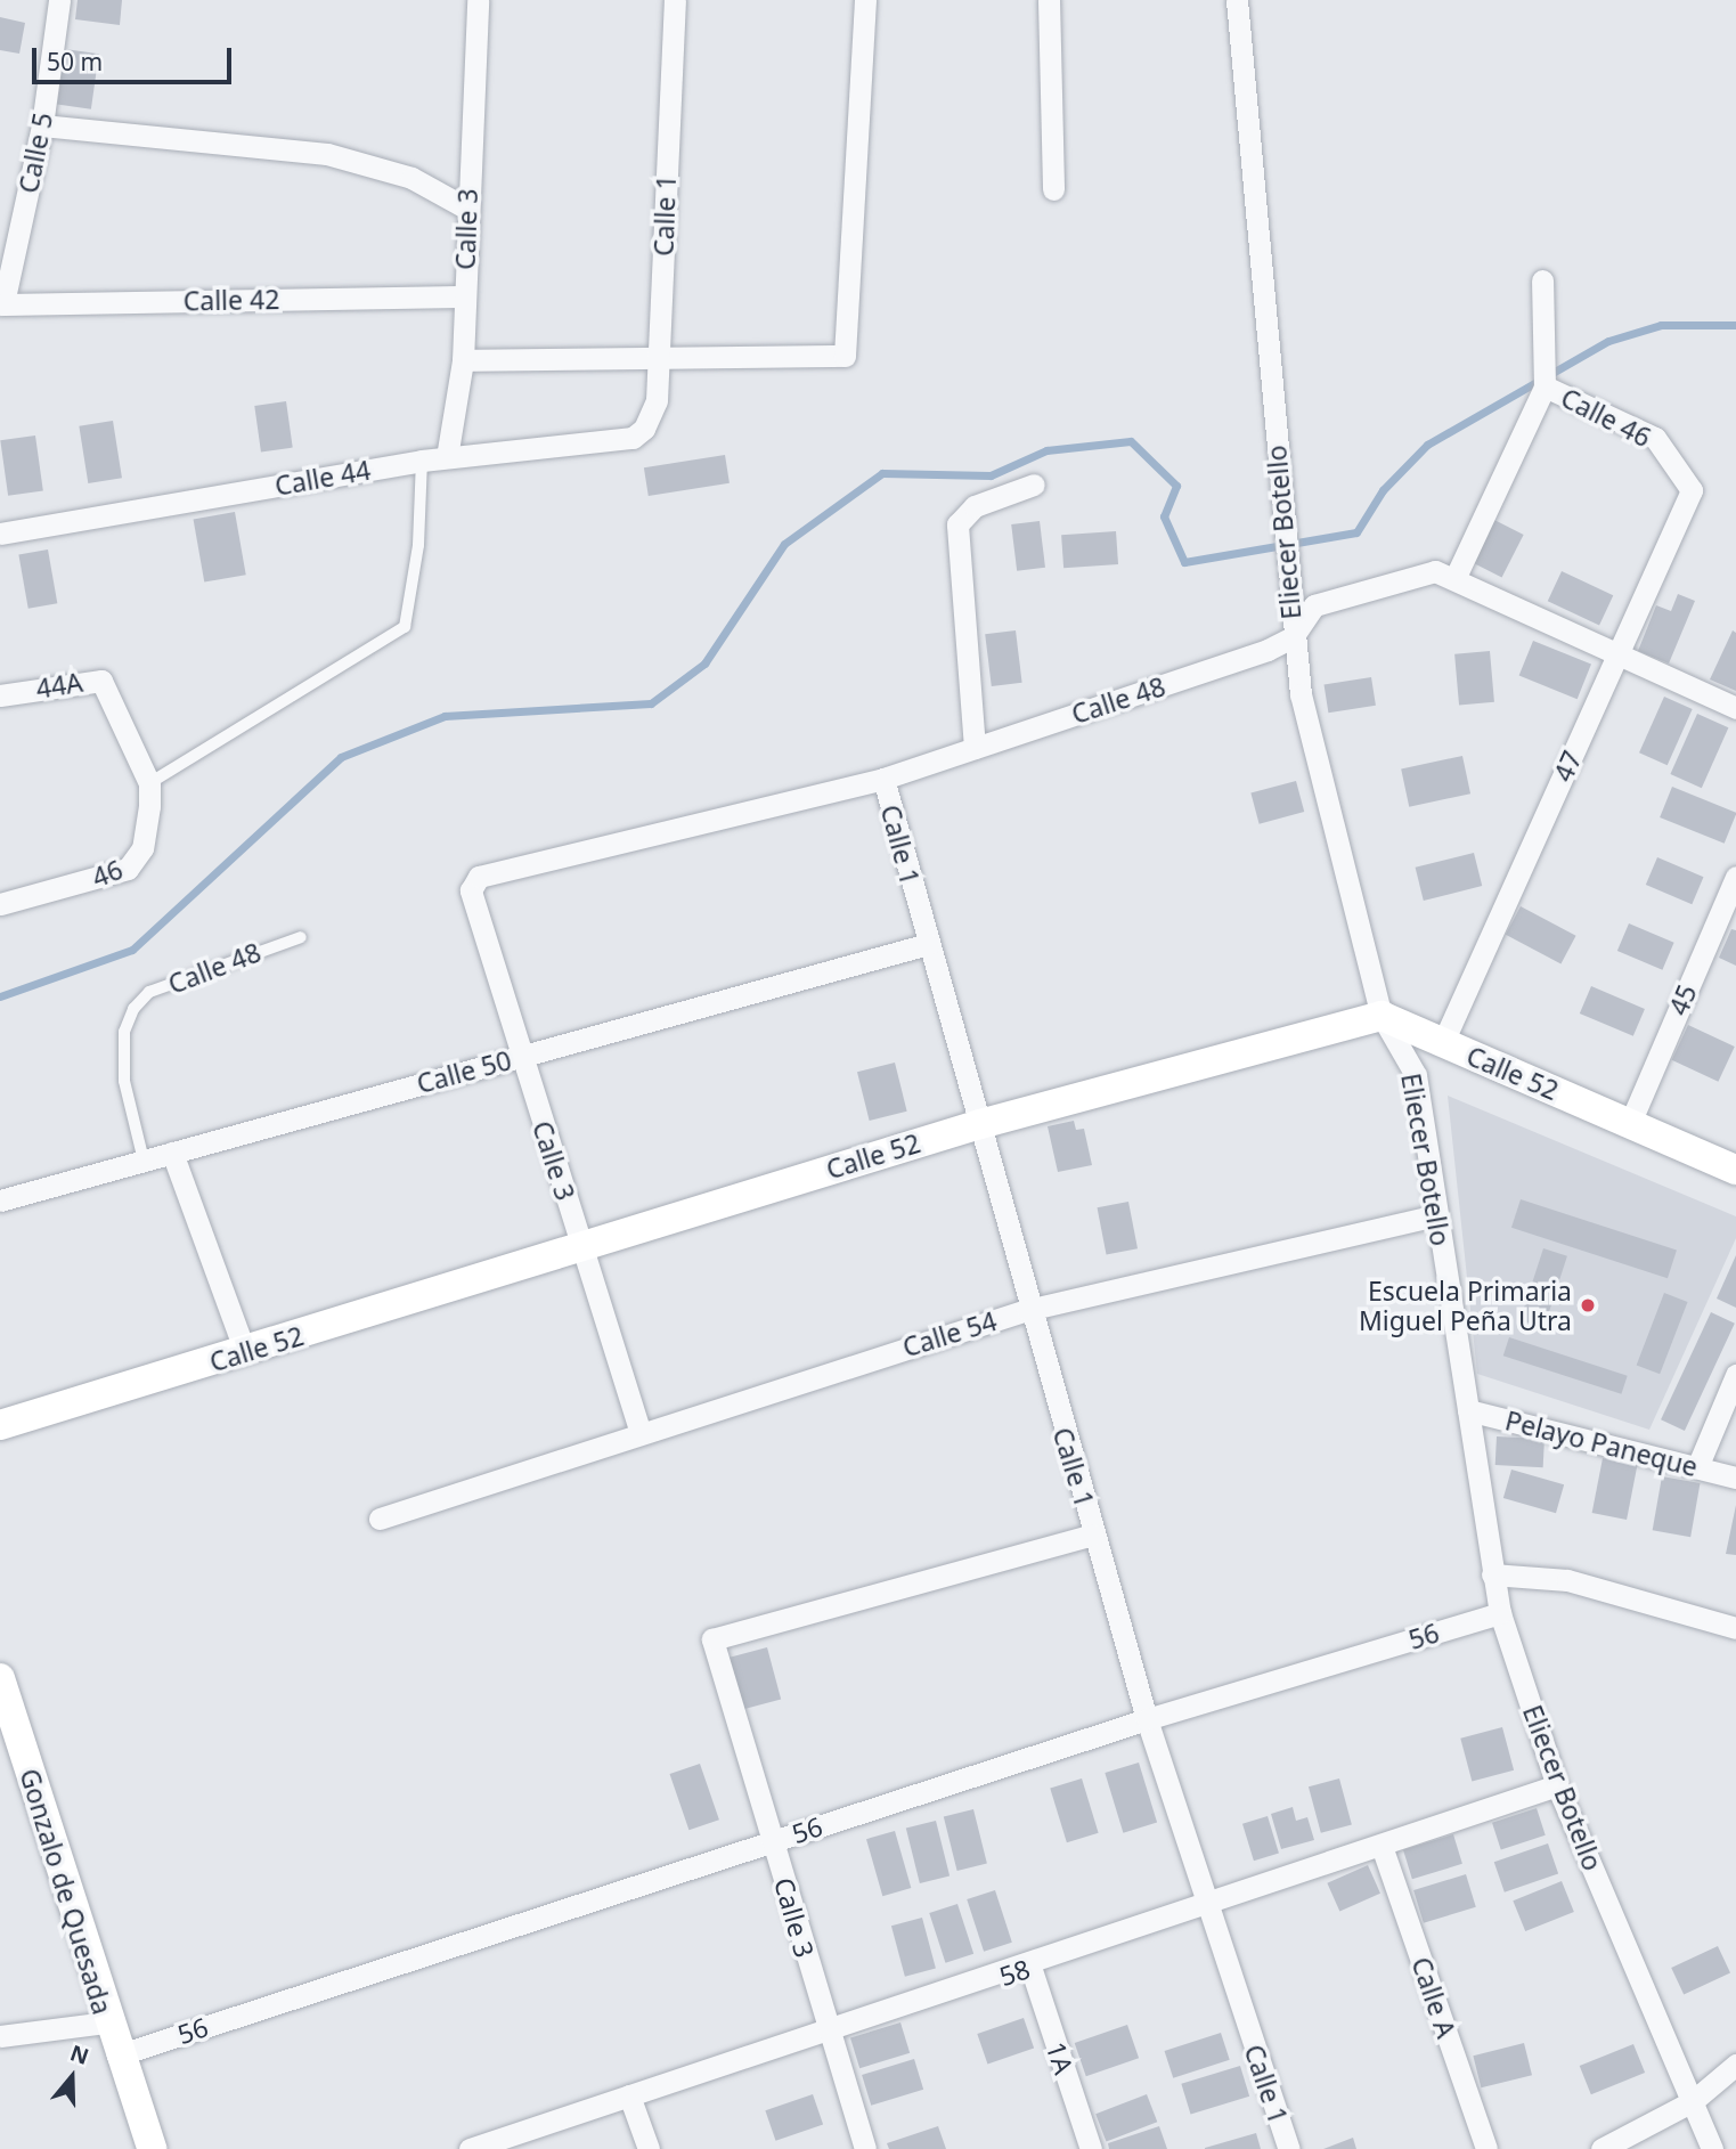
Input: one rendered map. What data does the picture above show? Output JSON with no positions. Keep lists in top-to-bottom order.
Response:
{
  "streets": {
    "street": [
      "Calle 5",
      "Calle 1",
      "Calle 3",
      "Calle 42",
      "Calle 46",
      "Calle 44",
      "Eliecer Botello",
      "44A",
      "Calle 48",
      "47",
      "46",
      "45",
      "Calle 50",
      "Calle 52",
      "Calle 54",
      "Pelayo Paneque",
      "56",
      "Gonzalo de Quesada",
      "58",
      "Calle A",
      "1A"
    ]
  },
  "crossings": [
    ["Calle 5", "Calle 42"],
    ["Calle 1", "Calle 3"],
    ["Calle 1", "Calle 44"],
    ["Calle 1", "Calle 48"],
    ["Calle 1", "Calle 50"],
    ["Calle 1", "Calle 52"],
    ["Calle 1", "Calle 54"],
    ["Calle 1", "56"],
    ["Calle 1", "58"],
    ["Calle 3", "Calle 42"],
    ["Calle 3", "Calle 44"],
    ["Calle 3", "Calle 48"],
    ["Calle 3", "Calle 50"],
    ["Calle 3", "Calle 52"],
    ["Calle 3", "Calle 54"],
    ["Calle 3", "56"],
    ["Calle 3", "58"],
    ["Calle 46", "47"],
    ["Eliecer Botello", "Calle 48"],
    ["Eliecer Botello", "Calle 52"],
    ["Eliecer Botello", "Calle 54"],
    ["Eliecer Botello", "Pelayo Paneque"],
    ["Eliecer Botello", "56"],
    ["Eliecer Botello", "58"],
    ["44A", "46"],
    ["Calle 48", "Calle 50"],
    ["47", "Calle 52"],
    ["45", "Calle 52"],
    ["56", "Gonzalo de Quesada"],
    ["58", "Calle A"],
    ["58", "1A"]
  ],
  "places": ["Escuela Primaria Miguel Peña Utra"],
  "scale_bar": "50 m",
  "north": "top"
}
